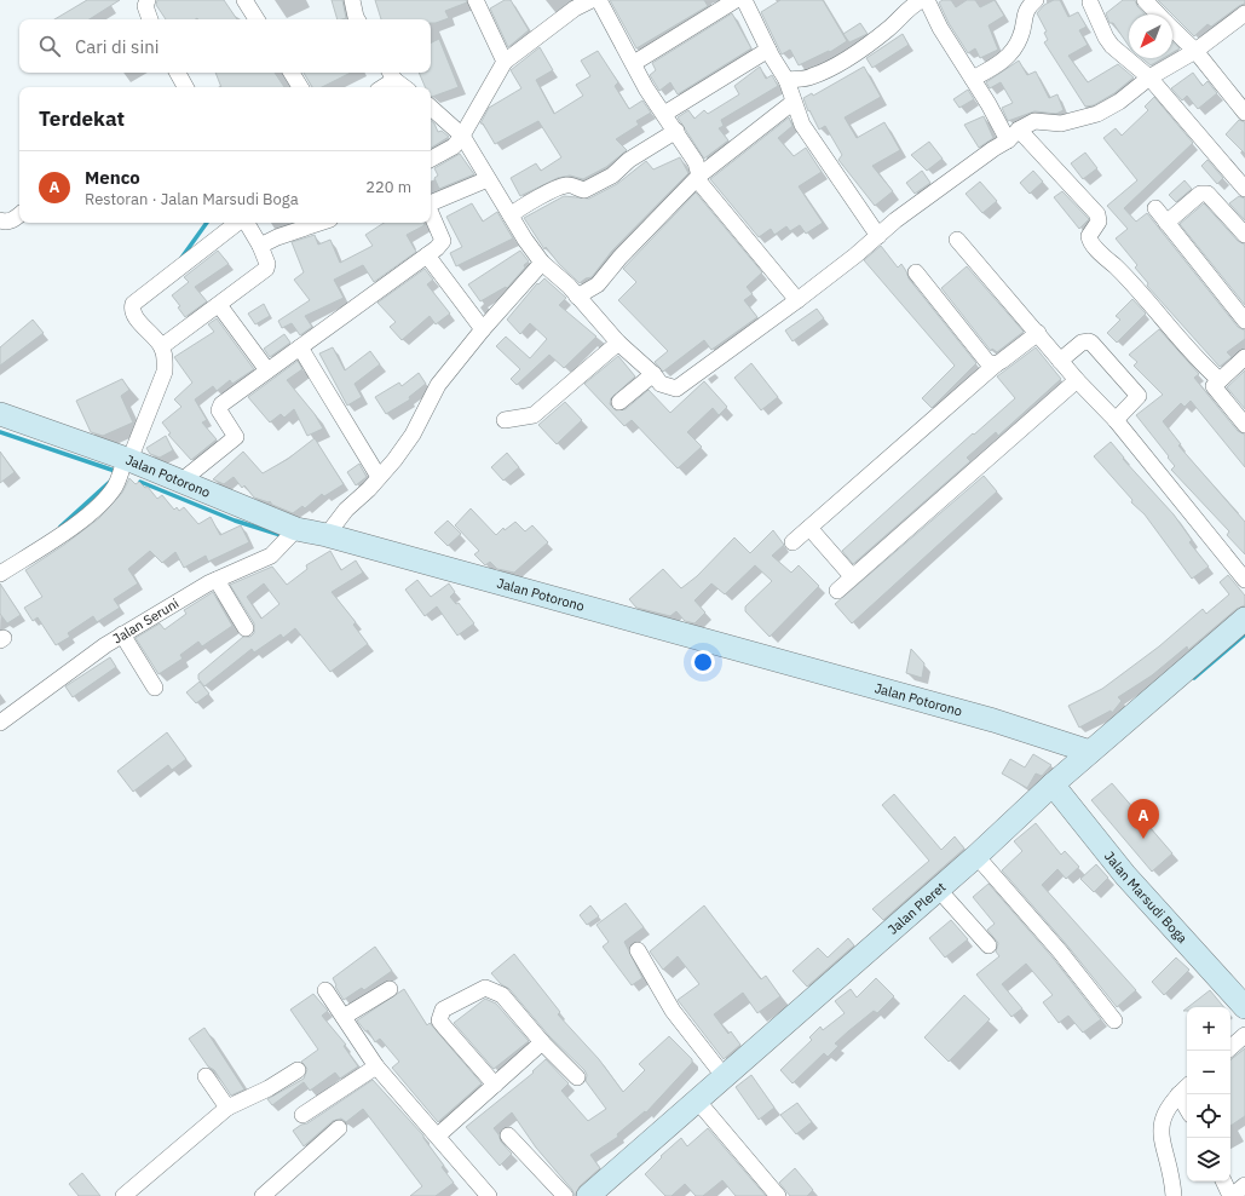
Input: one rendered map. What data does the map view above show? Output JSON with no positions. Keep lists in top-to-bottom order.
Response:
{
  "streets": {
    "street": [
      "Jalan Potorono",
      "Jalan Seruni",
      "Jalan Marsudi Boga",
      "Jalan Pleret"
    ]
  },
  "crossings": [
    ["Jalan Potorono", "Jalan Seruni"],
    ["Jalan Potorono", "Jalan Pleret"],
    ["Jalan Marsudi Boga", "Jalan Pleret"]
  ],
  "north": "bottom left",
  "page": {
    "search": "Cari di sini",
    "heading": "Terdekat",
    "list": [
      {
        "mark": "A",
        "name": "Menco",
        "note": "Restoran · Jalan Marsudi Boga",
        "value": "220 m"
      }
    ],
    "pins": "A",
    "map_buttons": ["+", "−"]
  }
}
